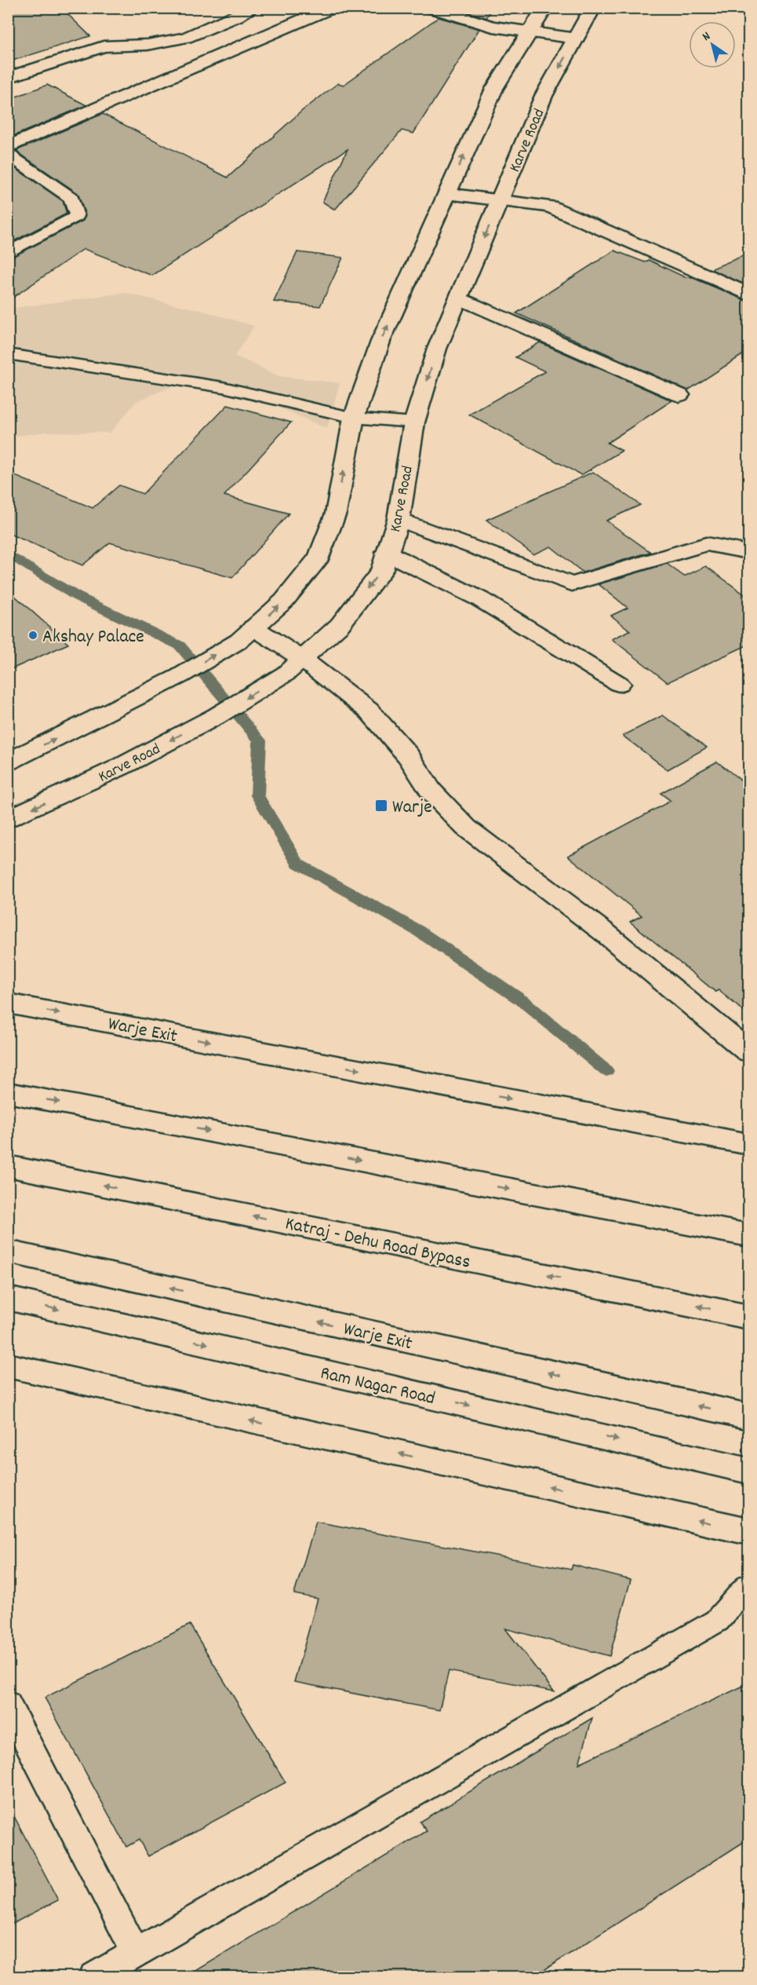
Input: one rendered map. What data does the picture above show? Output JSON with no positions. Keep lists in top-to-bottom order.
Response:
{
  "streets": {
    "main road": [
      "Karve Road",
      "Warje Exit",
      "Katraj - Dehu Road Bypass",
      "Ram Nagar Road"
    ]
  },
  "places": {
    "other": ["Akshay Palace"],
    "transit": ["Warje"]
  },
  "north": "top left"
}
